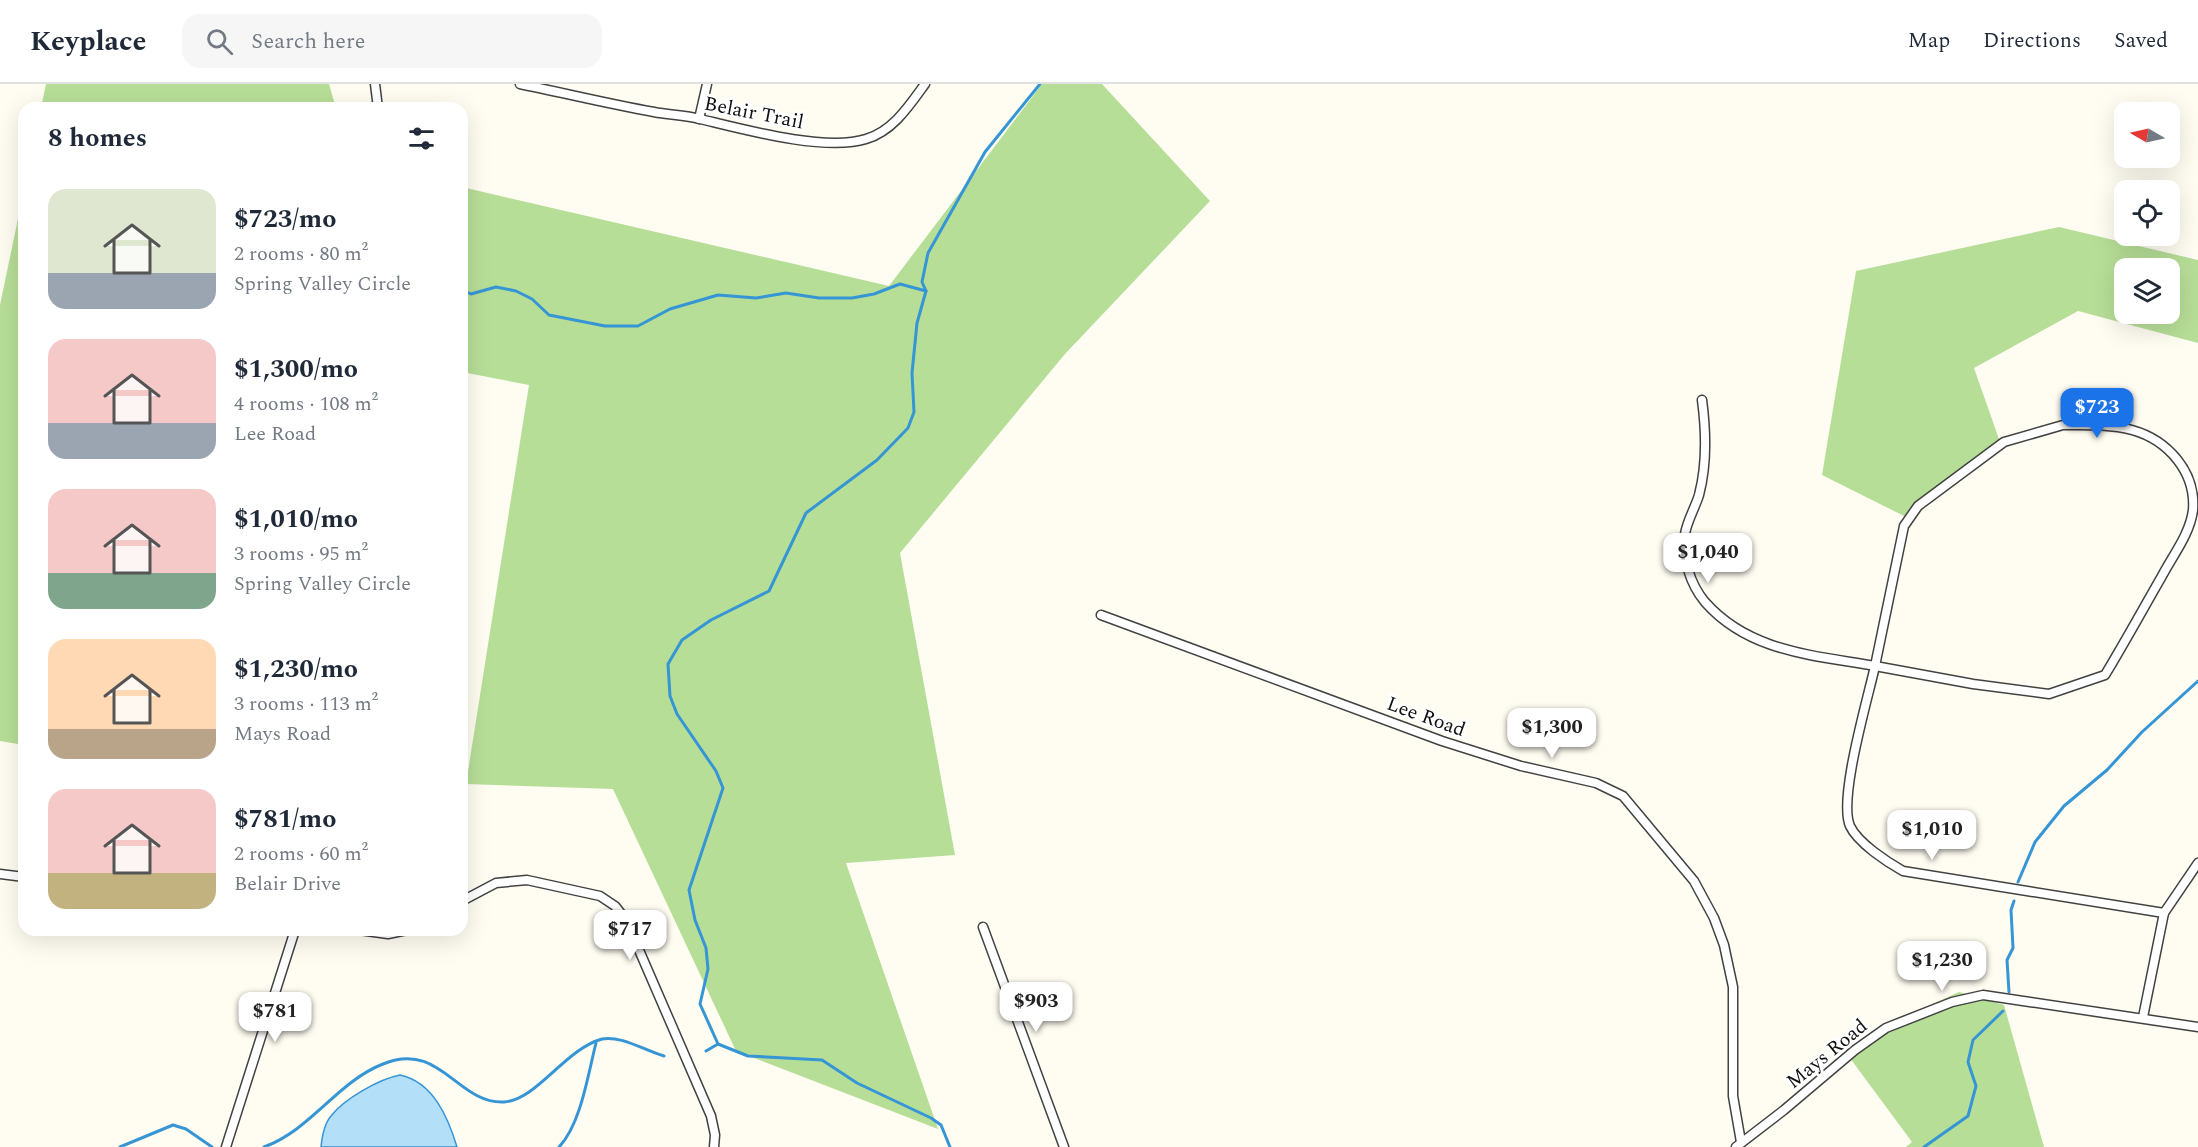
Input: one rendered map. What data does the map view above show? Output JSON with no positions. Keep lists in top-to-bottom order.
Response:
{
  "streets": {
    "street": ["Belair Trail", "Lee Road", "Mays Road"]
  },
  "crossings": [
    ["Lee Road", "Mays Road"]
  ],
  "north": "left",
  "page": {
    "header": "Keyplace",
    "search": "Search here",
    "nav": ["Map", "Directions", "Saved"],
    "heading": "8 homes",
    "list": [
      {
        "name": "$723/mo",
        "note": "2 rooms · 80 m² · Spring Valley Circle"
      },
      {
        "name": "$1,300/mo",
        "note": "4 rooms · 108 m² · Lee Road"
      },
      {
        "name": "$1,010/mo",
        "note": "3 rooms · 95 m² · Spring Valley Circle"
      },
      {
        "name": "$1,230/mo",
        "note": "3 rooms · 113 m² · Mays Road"
      },
      {
        "name": "$781/mo",
        "note": "2 rooms · 60 m² · Belair Drive"
      }
    ],
    "price": [
      "$723",
      "$1,040",
      "$1,300",
      "$1,010",
      "$717",
      "$1,230",
      "$903",
      "$781"
    ]
  }
}
